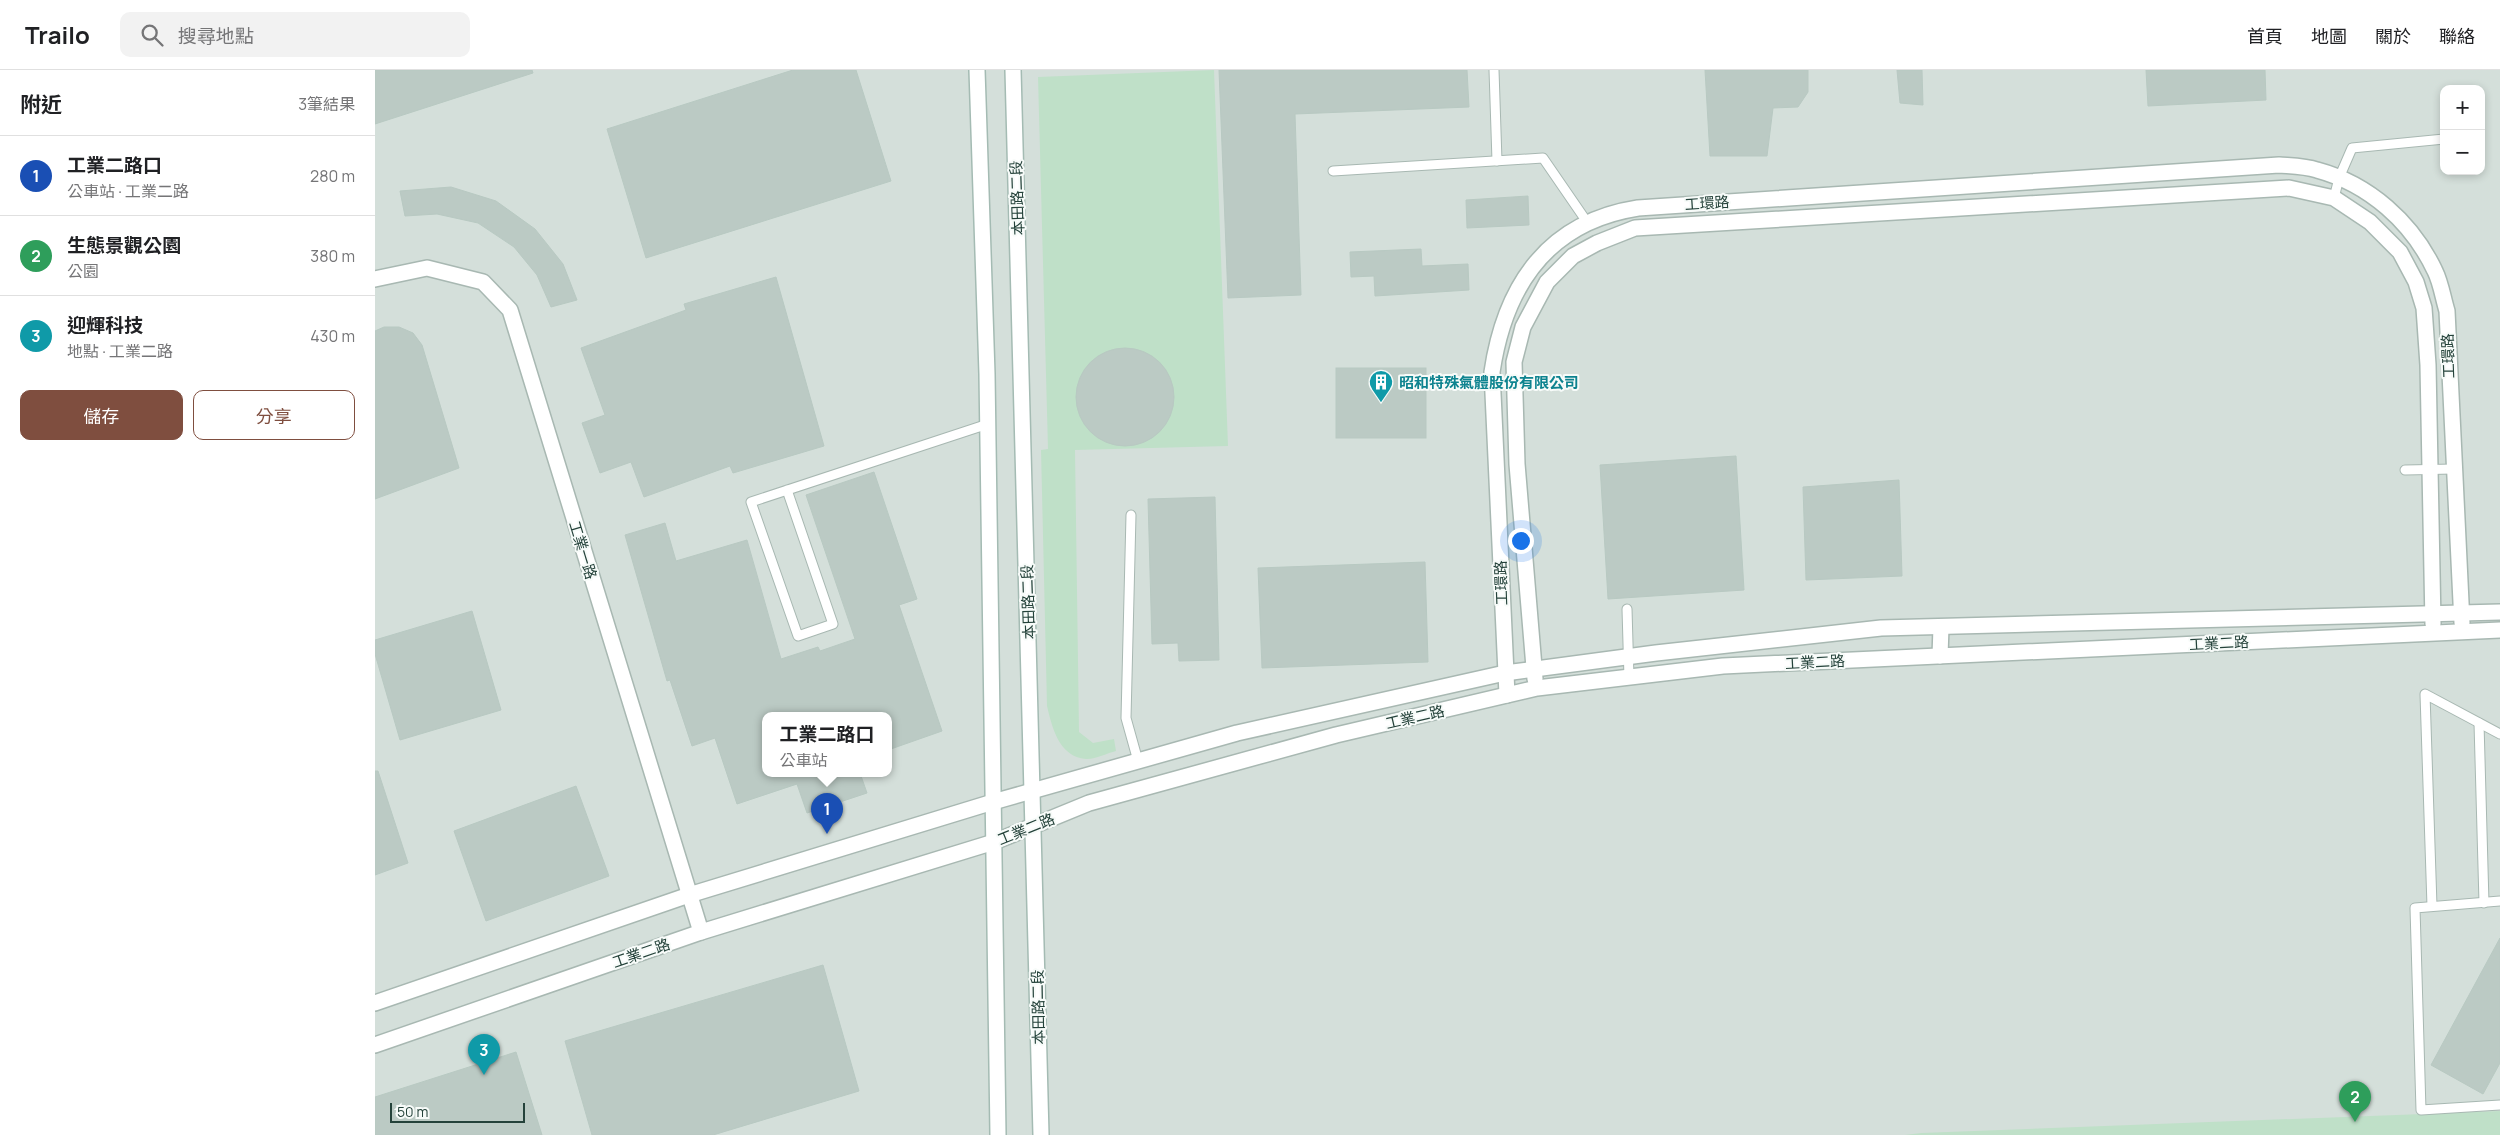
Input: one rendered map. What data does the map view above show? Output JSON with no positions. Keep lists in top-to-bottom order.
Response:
{
  "streets": {
    "street": [
      "本田路二段",
      "工環路",
      "工業一路",
      "工業二路"
    ]
  },
  "crossings": [
    ["本田路二段", "工業二路"],
    ["工環路", "工業二路"],
    ["工業一路", "工業二路"]
  ],
  "places": {
    "building": ["昭和特殊氣體股份有限公司"]
  },
  "scale_bar": "50 m",
  "page": {
    "header": "Trailo",
    "search": "搜尋地點",
    "nav": [
      "首頁",
      "地圖",
      "關於",
      "聯絡"
    ],
    "heading": ["附近", "3筆結果"],
    "map_buttons": ["+", "−"],
    "list": [
      {
        "mark": "1",
        "name": "工業二路口",
        "note": "公車站 · 工業二路",
        "value": "280 m"
      },
      {
        "mark": "2",
        "name": "生態景觀公園",
        "note": "公園",
        "value": "380 m"
      },
      {
        "mark": "3",
        "name": "迎輝科技",
        "note": "地點 · 工業二路",
        "value": "430 m"
      }
    ],
    "buttons": ["儲存", "分享"],
    "popup": ["工業二路口", "公車站"],
    "pins": ["1", "3", "2"],
    "scale": "50 m"
  }
}
